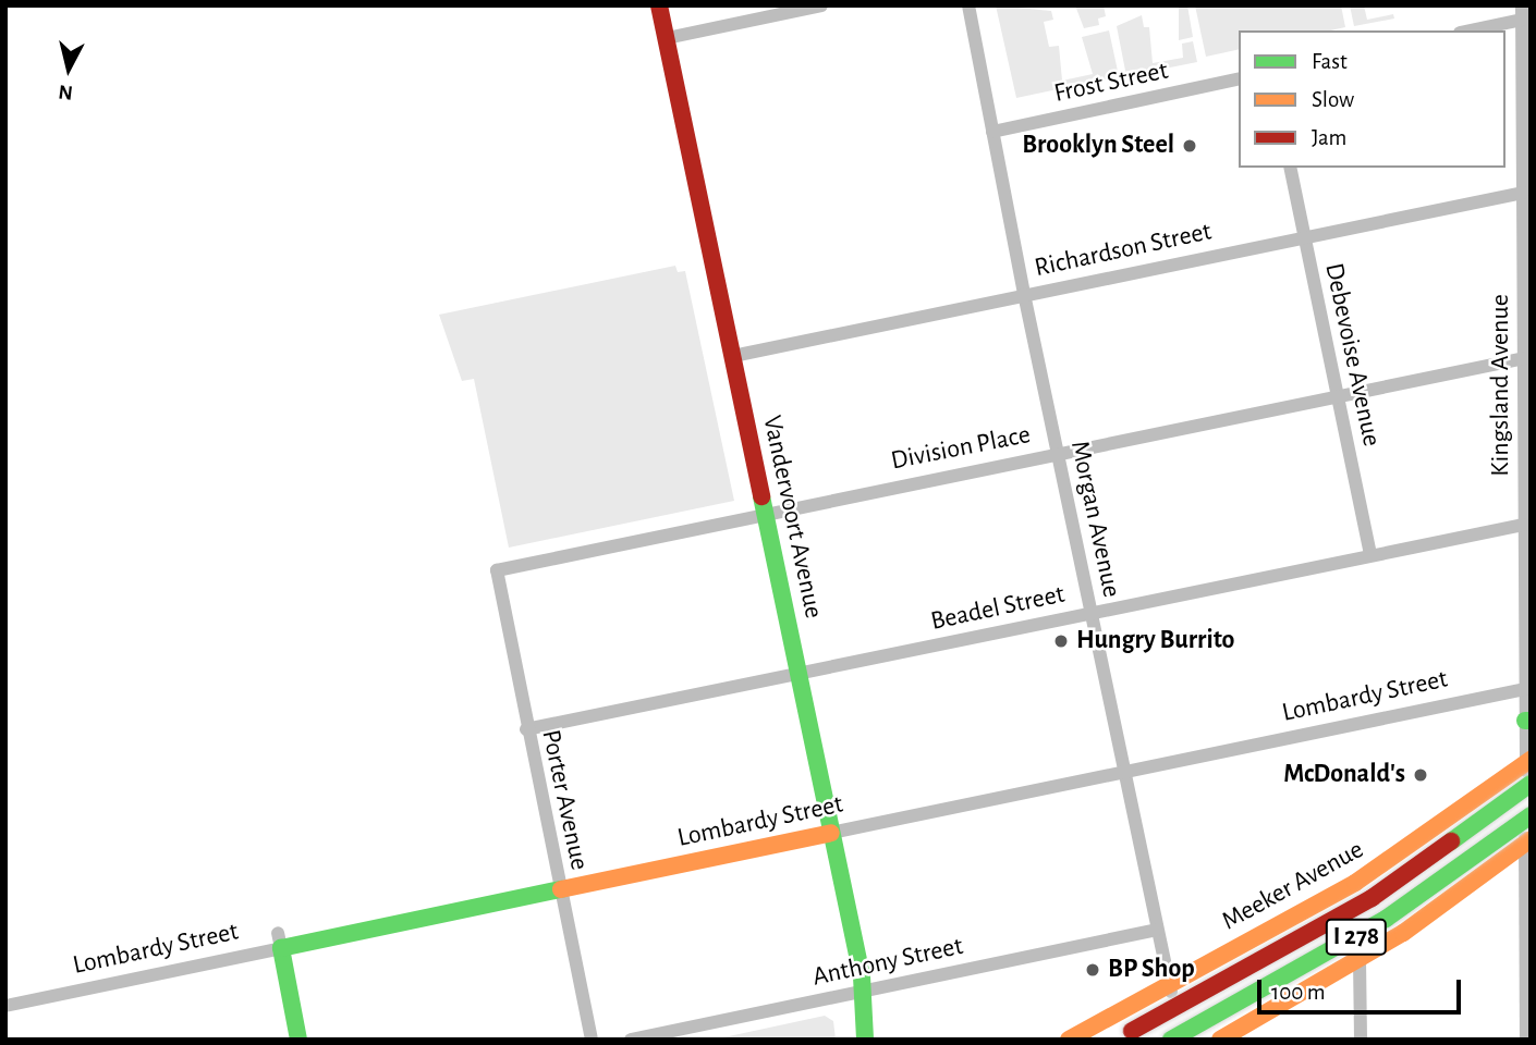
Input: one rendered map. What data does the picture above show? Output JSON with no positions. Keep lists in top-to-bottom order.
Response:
{
  "streets": {
    "main road": [
      "Vandervoort Avenue",
      "Lombardy Street",
      "Meeker Avenue",
      "I 278"
    ],
    "street": [
      "Frost Street",
      "Richardson Street",
      "Debevoise Avenue",
      "Kingsland Avenue",
      "Division Place",
      "Morgan Avenue",
      "Beadel Street",
      "Porter Avenue",
      "Anthony Street"
    ]
  },
  "crossings": [
    ["Frost Street", "Morgan Avenue"],
    ["Richardson Street", "Debevoise Avenue"],
    ["Richardson Street", "Kingsland Avenue"],
    ["Richardson Street", "Vandervoort Avenue"],
    ["Richardson Street", "Morgan Avenue"],
    ["Debevoise Avenue", "Division Place"],
    ["Debevoise Avenue", "Beadel Street"],
    ["Kingsland Avenue", "Division Place"],
    ["Kingsland Avenue", "Beadel Street"],
    ["Kingsland Avenue", "Lombardy Street"],
    ["Kingsland Avenue", "Meeker Avenue"],
    ["Division Place", "Vandervoort Avenue"],
    ["Division Place", "Morgan Avenue"],
    ["Division Place", "Porter Avenue"],
    ["Vandervoort Avenue", "Beadel Street"],
    ["Vandervoort Avenue", "Lombardy Street"],
    ["Vandervoort Avenue", "Anthony Street"],
    ["Morgan Avenue", "Beadel Street"],
    ["Morgan Avenue", "Lombardy Street"],
    ["Morgan Avenue", "Meeker Avenue"],
    ["Morgan Avenue", "Anthony Street"],
    ["Beadel Street", "Porter Avenue"],
    ["Lombardy Street", "Porter Avenue"]
  ],
  "places": [
    "Brooklyn Steel",
    "Hungry Burrito",
    "McDonald's",
    "BP Shop"
  ],
  "legend": ["Fast", "Slow", "Jam"],
  "scale_bar": "100 m",
  "north": "bottom"
}
